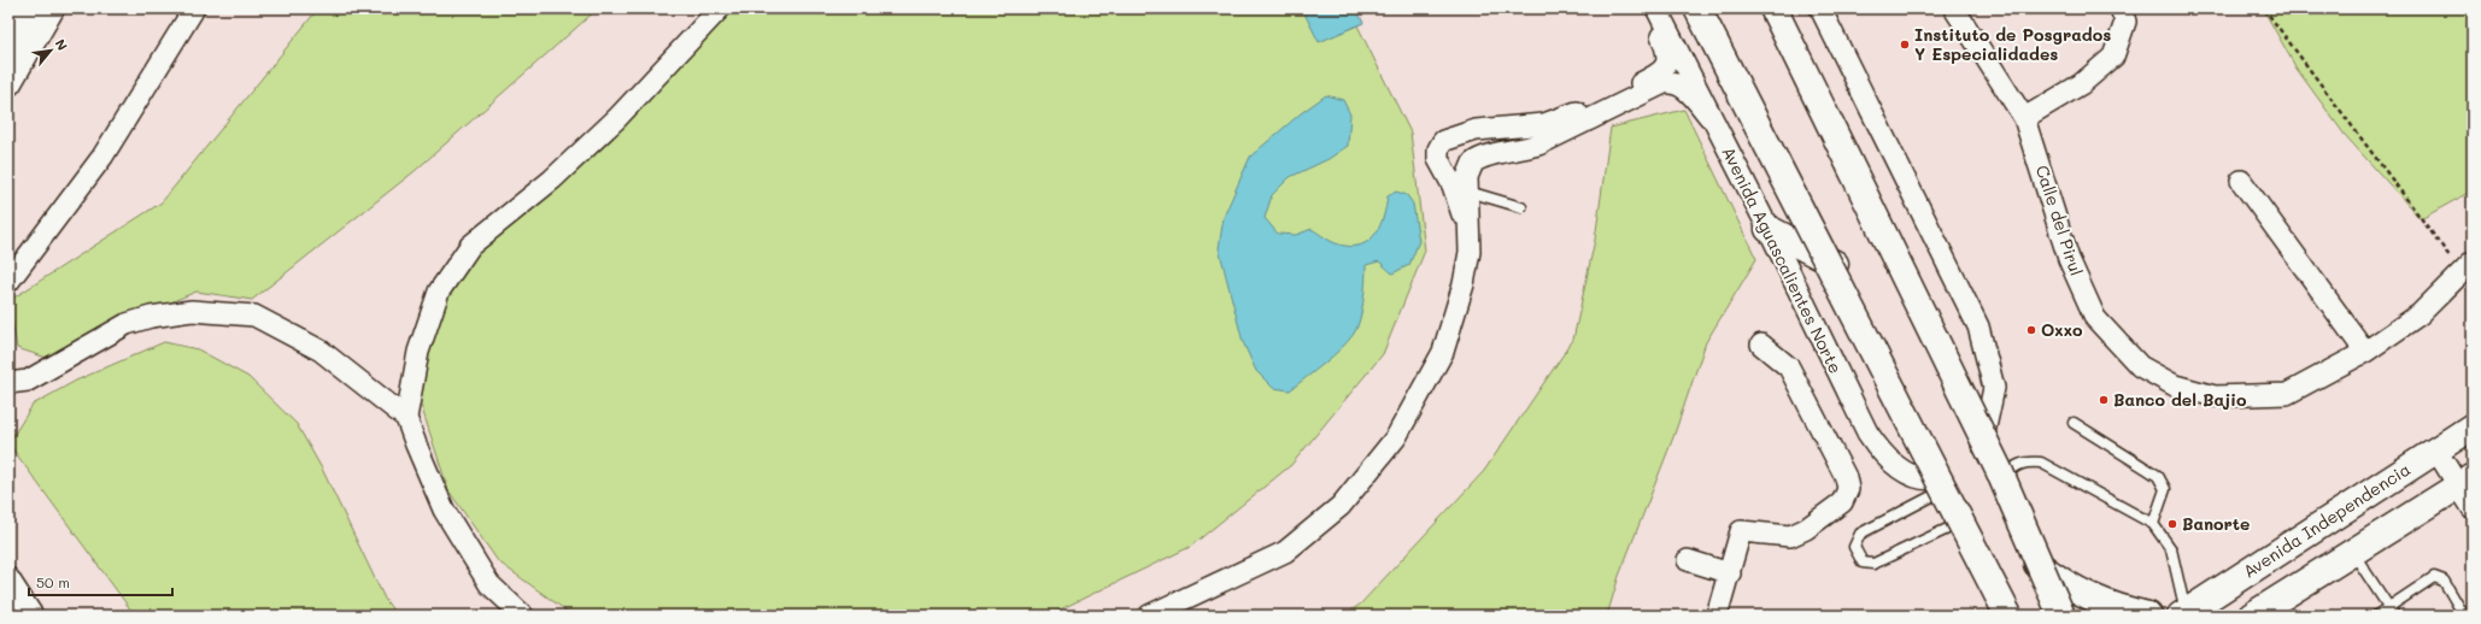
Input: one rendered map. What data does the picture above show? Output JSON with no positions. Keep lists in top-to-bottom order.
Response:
{
  "streets": {
    "main road": ["Avenida Independencia"],
    "street": ["Calle del Pirul", "Avenida Aguascalientes Norte"]
  },
  "places": [
    "Instituto de Posgrados Y Especialidades",
    "Oxxo",
    "Banco del Bajio",
    "Banorte"
  ],
  "scale_bar": "50 m",
  "north": "top right"
}
